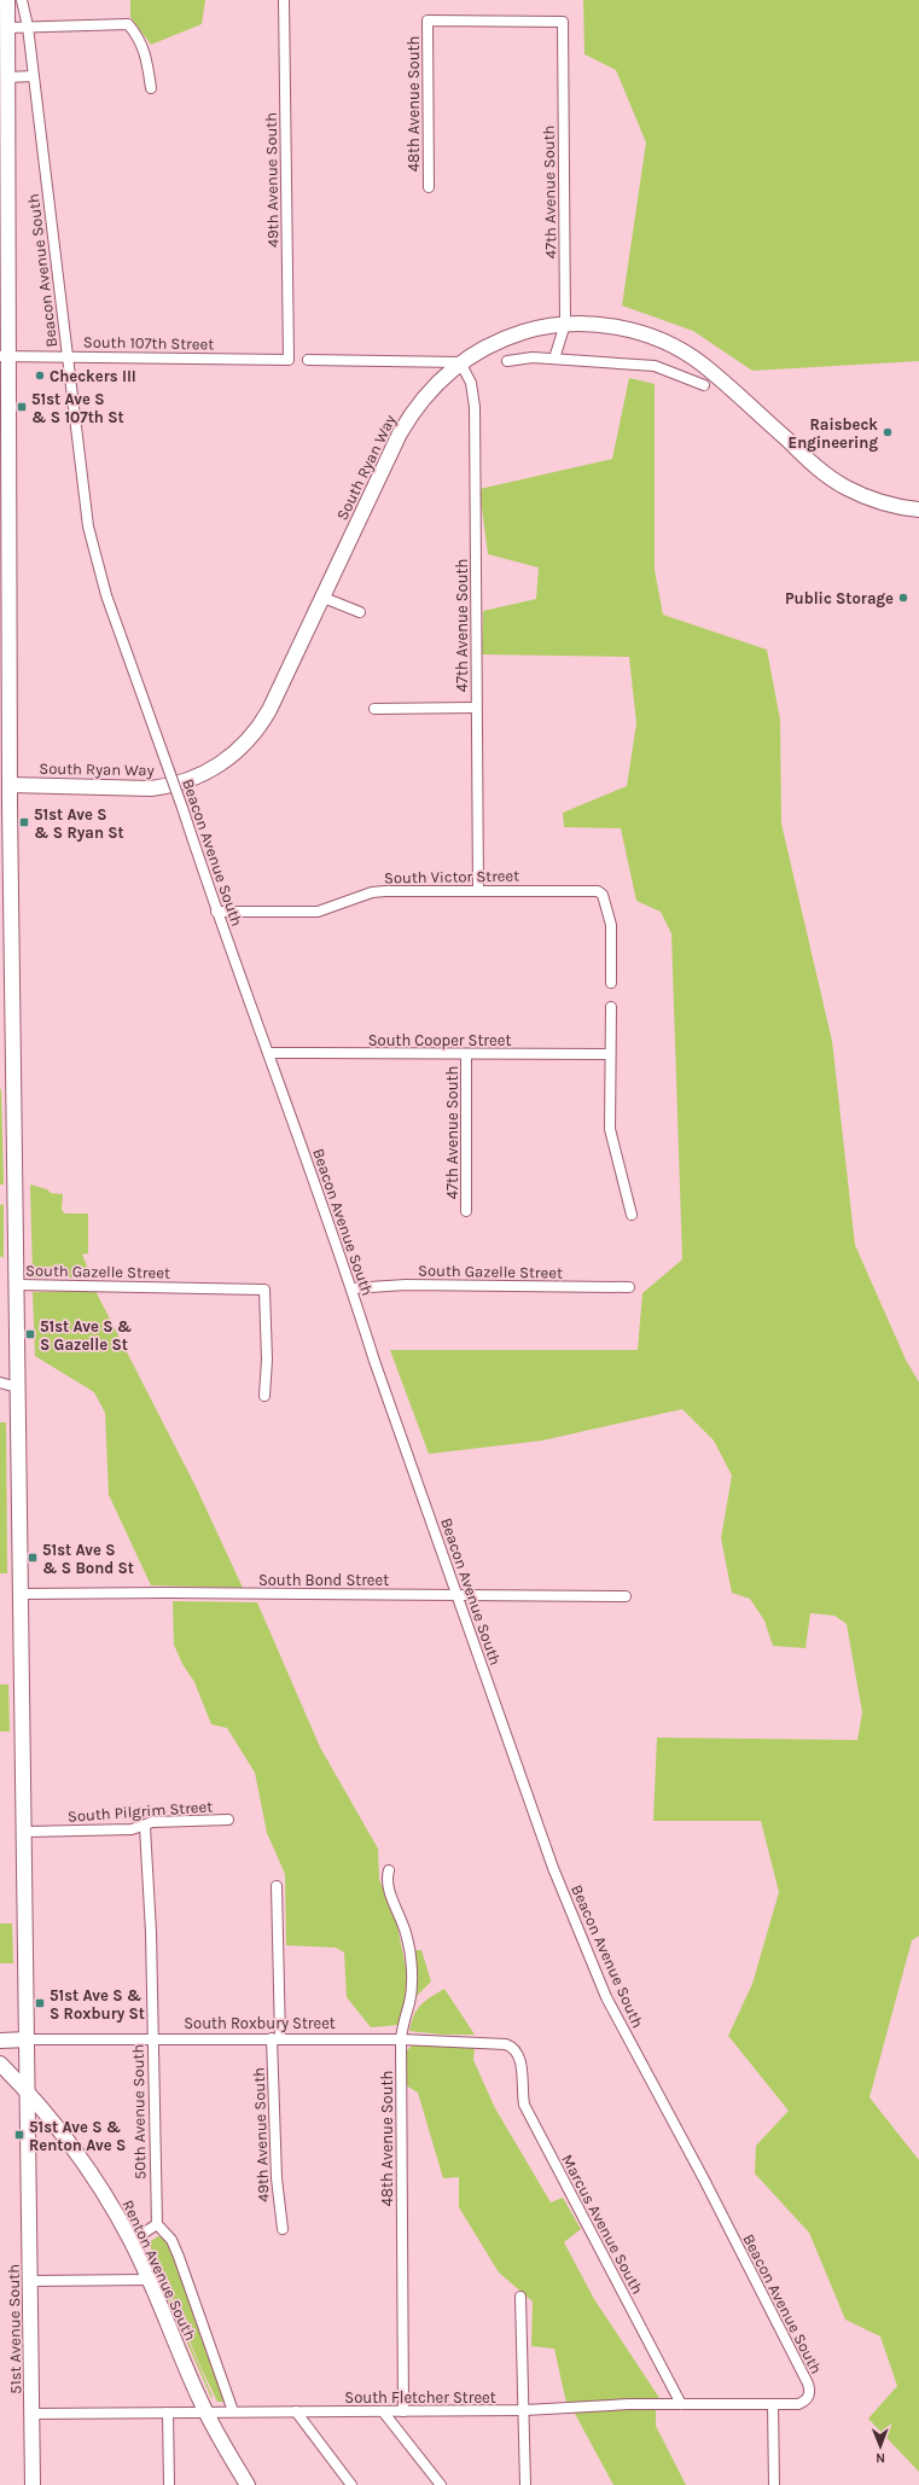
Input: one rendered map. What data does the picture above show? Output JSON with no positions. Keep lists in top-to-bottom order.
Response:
{
  "streets": {
    "street": [
      "48th Avenue South",
      "49th Avenue South",
      "47th Avenue South",
      "Beacon Avenue South",
      "South 107th Street",
      "South Ryan Way",
      "South Victor Street",
      "South Cooper Street",
      "South Gazelle Street",
      "South Bond Street",
      "South Pilgrim Street",
      "South Roxbury Street",
      "50th Avenue South",
      "Marcus Avenue South",
      "Renton Avenue South",
      "51st Avenue South",
      "South Fletcher Street"
    ]
  },
  "crossings": [
    ["48th Avenue South", "47th Avenue South"],
    ["48th Avenue South", "South Roxbury Street"],
    ["48th Avenue South", "South Fletcher Street"],
    ["49th Avenue South", "South 107th Street"],
    ["49th Avenue South", "South Roxbury Street"],
    ["47th Avenue South", "South Ryan Way"],
    ["47th Avenue South", "South Victor Street"],
    ["47th Avenue South", "South Cooper Street"],
    ["Beacon Avenue South", "South 107th Street"],
    ["Beacon Avenue South", "South Victor Street"],
    ["Beacon Avenue South", "South Cooper Street"],
    ["Beacon Avenue South", "South Gazelle Street"],
    ["Beacon Avenue South", "South Bond Street"],
    ["Beacon Avenue South", "South Fletcher Street"],
    ["South 107th Street", "51st Avenue South"],
    ["South Ryan Way", "51st Avenue South"],
    ["South Gazelle Street", "51st Avenue South"],
    ["South Bond Street", "51st Avenue South"],
    ["South Pilgrim Street", "50th Avenue South"],
    ["South Pilgrim Street", "51st Avenue South"],
    ["South Roxbury Street", "50th Avenue South"],
    ["South Roxbury Street", "Marcus Avenue South"],
    ["South Roxbury Street", "51st Avenue South"],
    ["Marcus Avenue South", "South Fletcher Street"],
    ["Renton Avenue South", "51st Avenue South"],
    ["Renton Avenue South", "South Fletcher Street"],
    ["51st Avenue South", "South Fletcher Street"]
  ],
  "places": {
    "other": ["Checkers III", "Raisbeck Engineering", "Public Storage"],
    "transit": [
      "51st Ave S & S 107th St",
      "51st Ave S & S Ryan St",
      "51st Ave S & S Gazelle St",
      "51st Ave S & S Bond St",
      "51st Ave S & S Roxbury St",
      "51st Ave S & Renton Ave S"
    ]
  },
  "north": "bottom"
}
